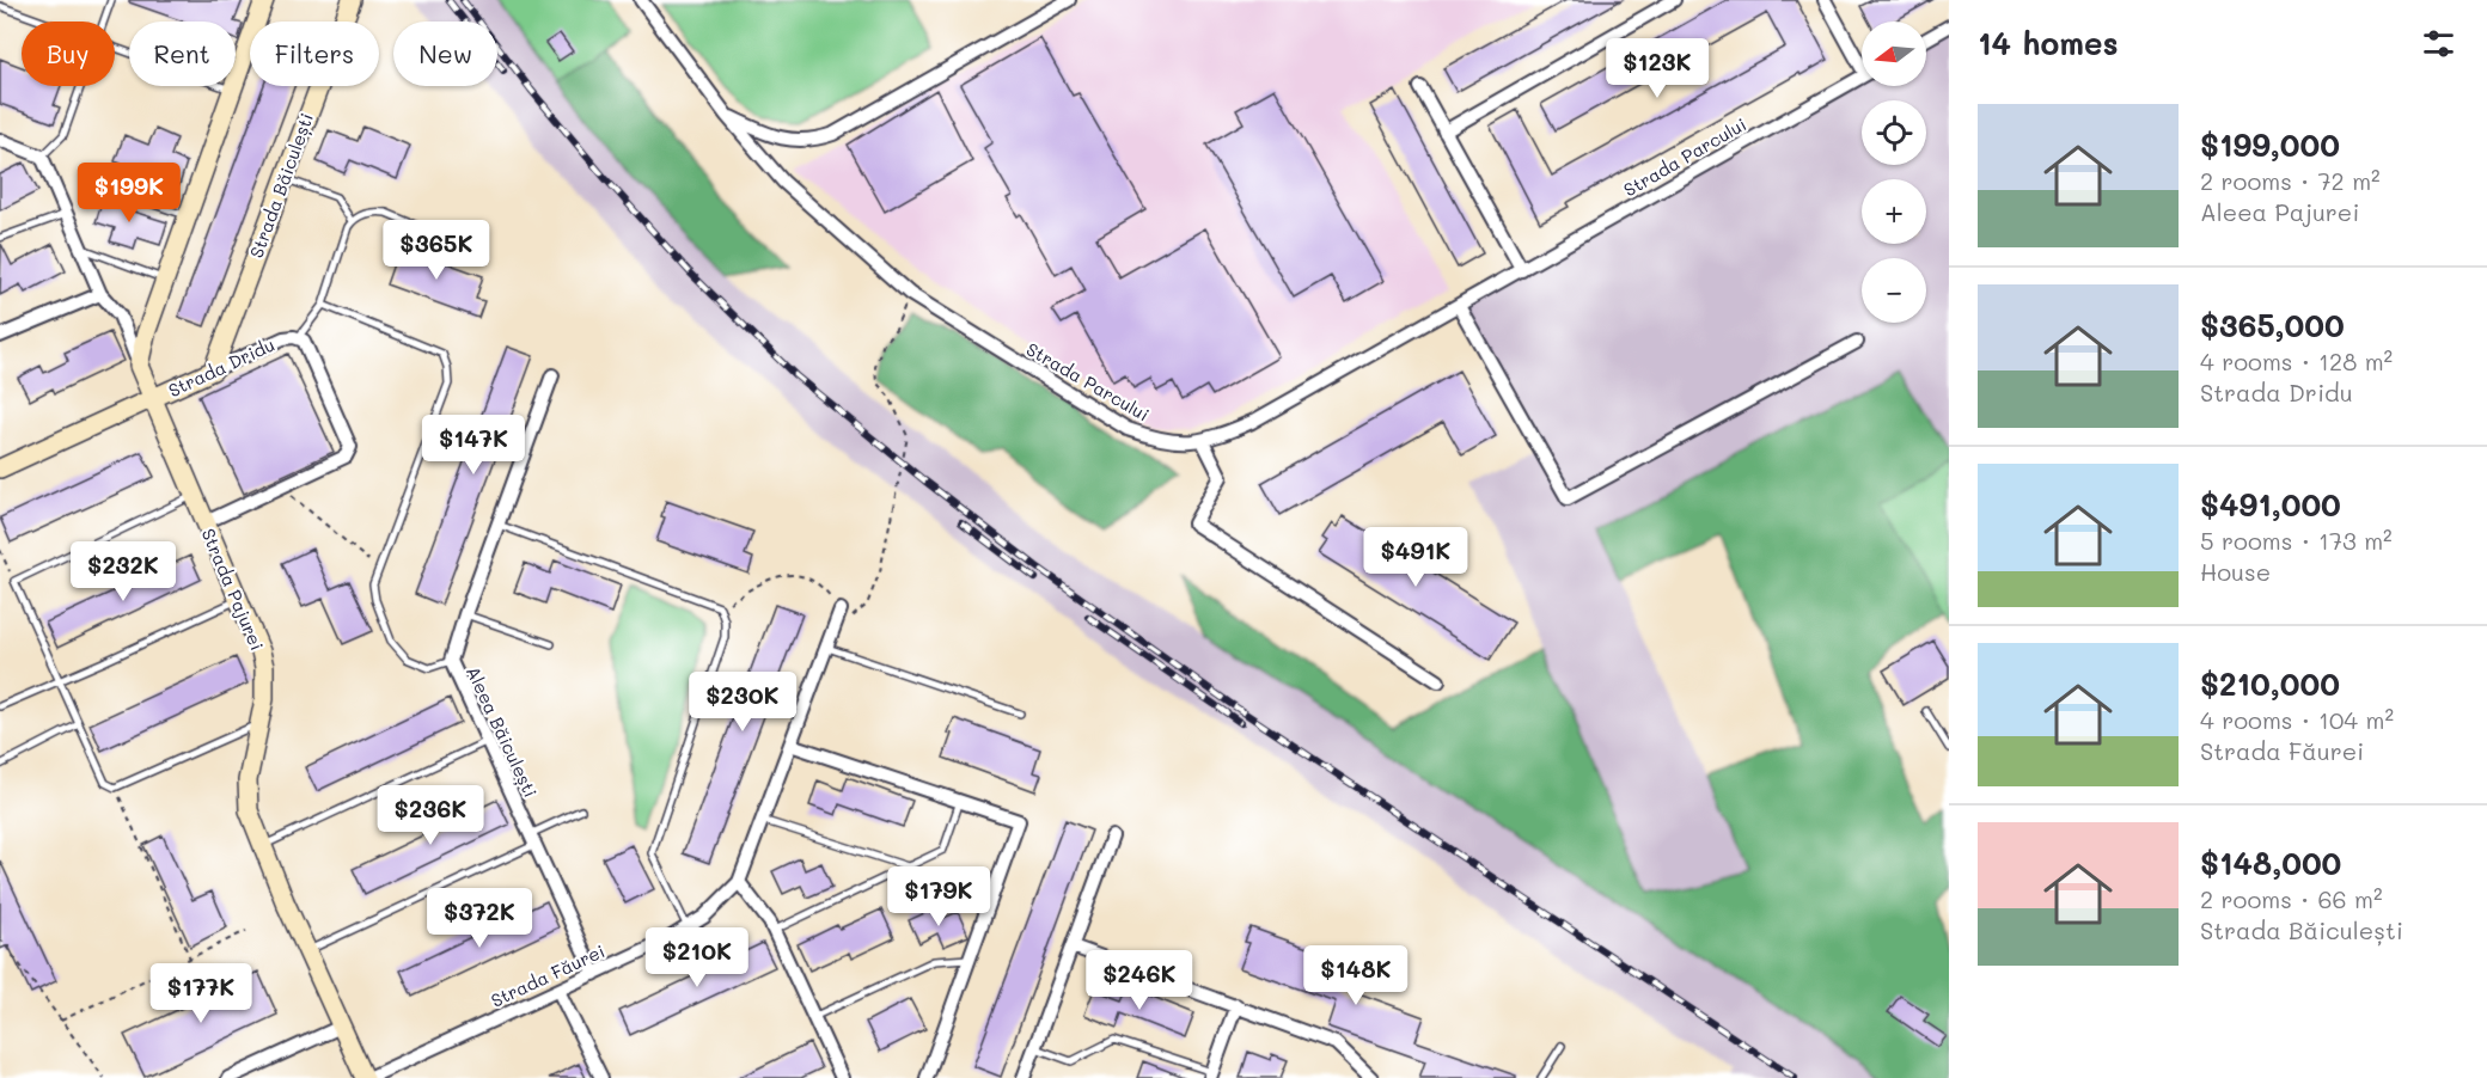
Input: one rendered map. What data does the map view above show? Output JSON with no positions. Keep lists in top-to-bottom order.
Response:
{
  "streets": {
    "street": [
      "Strada Parcului",
      "Strada Băiculești",
      "Strada Dridu",
      "Strada Pajurei",
      "Aleea Băiculești",
      "Strada Făurei"
    ]
  },
  "crossings": [
    ["Strada Băiculești", "Strada Dridu"],
    ["Strada Dridu", "Strada Pajurei"],
    ["Strada Pajurei", "Strada Făurei"],
    ["Aleea Băiculești", "Strada Făurei"]
  ],
  "north": "left",
  "page": {
    "heading": "14 homes",
    "map_buttons": ["+", "−"],
    "chip": [
      "Buy",
      "Rent",
      "Filters",
      "New"
    ],
    "price": [
      "$123K",
      "$199K",
      "$365K",
      "$147K",
      "$491K",
      "$232K",
      "$230K",
      "$236K",
      "$179K",
      "$372K",
      "$210K",
      "$148K",
      "$246K",
      "$177K"
    ],
    "list": [
      {
        "name": "$199,000",
        "note": "2 rooms · 72 m² · Aleea Pajurei"
      },
      {
        "name": "$365,000",
        "note": "4 rooms · 128 m² · Strada Dridu"
      },
      {
        "name": "$491,000",
        "note": "5 rooms · 173 m² · House"
      },
      {
        "name": "$210,000",
        "note": "4 rooms · 104 m² · Strada Făurei"
      },
      {
        "name": "$148,000",
        "note": "2 rooms · 66 m² · Strada Băiculești"
      }
    ]
  }
}
